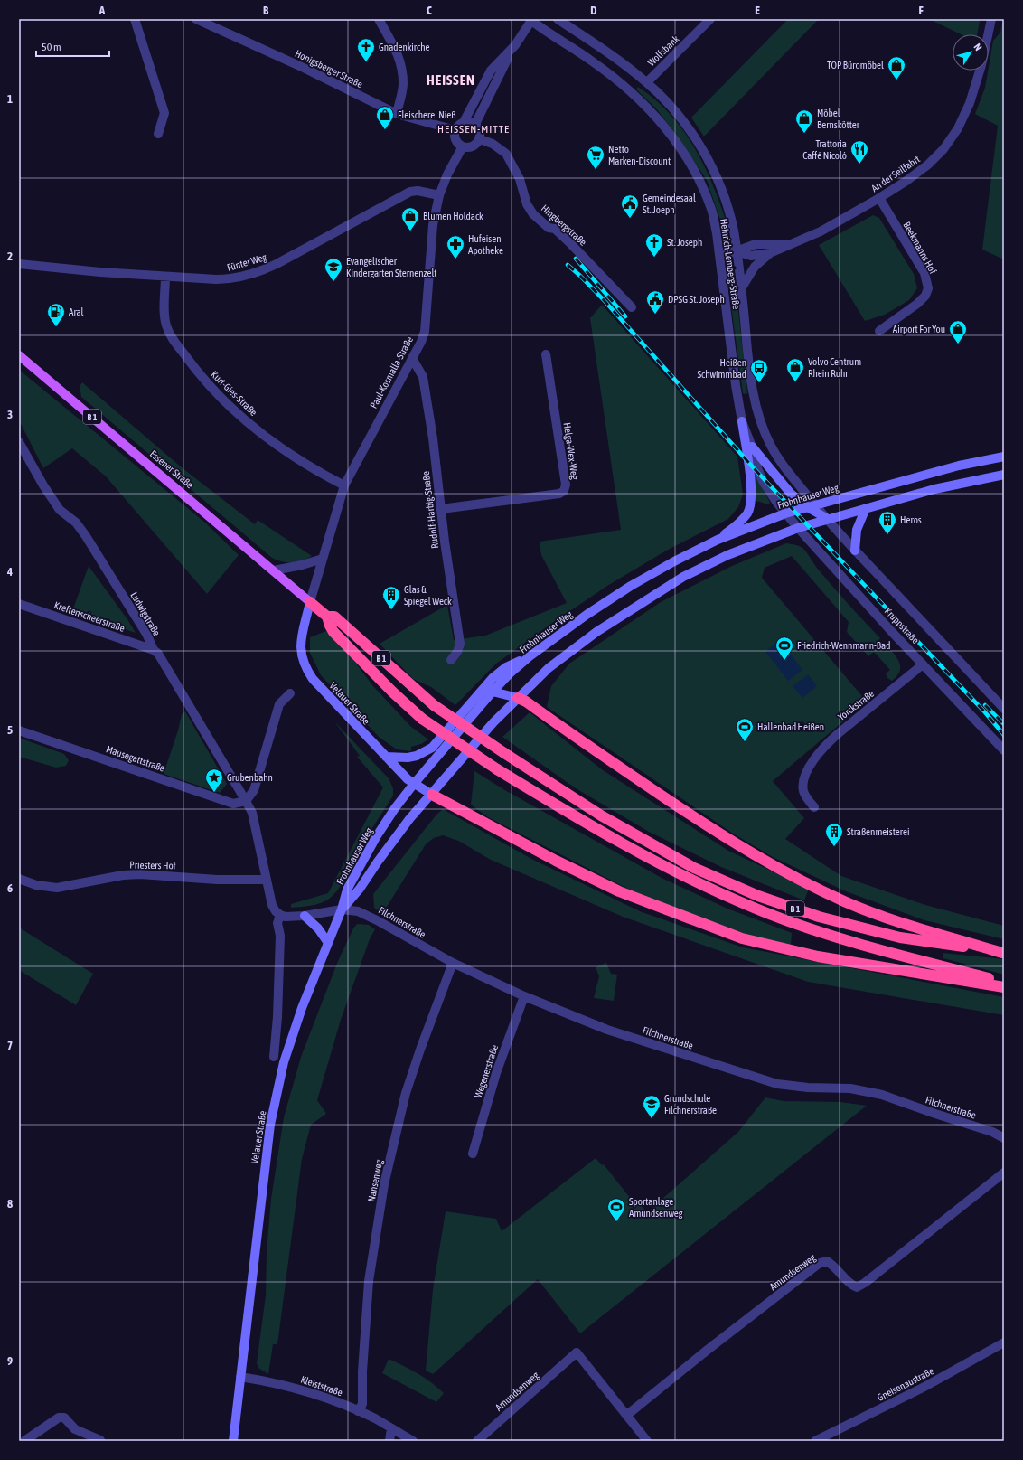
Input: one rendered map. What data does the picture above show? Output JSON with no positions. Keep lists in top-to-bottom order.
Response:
{
  "streets": {
    "highway": ["B 1"],
    "main road": ["Essener Straße", "Frohnhauser Weg", "Velauer Straße"],
    "street": [
      "Wolfsbank",
      "Honigsberger Straße",
      "An der Seilfahrt",
      "Hingbergstraße",
      "Beekmanns Hof",
      "Fünter Weg",
      "Heinrich-Lemberg-Straße",
      "Paul-Kosmalla-Straße",
      "Kurt-Gies-Straße",
      "Helga-Wex-Weg",
      "Rudolf-Harbig-Straße",
      "Ludwigstraße",
      "Kreftenscheerstraße",
      "Kruppstraße",
      "Yorckstraße",
      "Mausegattstraße",
      "Priesters Hof",
      "Filchnerstraße",
      "Wegenerstraße",
      "Nansenweg",
      "Amundsenweg",
      "Gneisenaustraße",
      "Kleiststraße"
    ]
  },
  "crossings": [
    ["Wolfsbank", "Heinrich-Lemberg-Straße"],
    ["Honigsberger Straße", "Hingbergstraße"],
    ["Honigsberger Straße", "Paul-Kosmalla-Straße"],
    ["An der Seilfahrt", "Beekmanns Hof"],
    ["An der Seilfahrt", "Heinrich-Lemberg-Straße"],
    ["Hingbergstraße", "Paul-Kosmalla-Straße"],
    ["Fünter Weg", "Paul-Kosmalla-Straße"],
    ["Fünter Weg", "Kurt-Gies-Straße"],
    ["Heinrich-Lemberg-Straße", "Frohnhauser Weg"],
    ["Heinrich-Lemberg-Straße", "Kruppstraße"],
    ["Paul-Kosmalla-Straße", "Kurt-Gies-Straße"],
    ["Paul-Kosmalla-Straße", "B 1"],
    ["Paul-Kosmalla-Straße", "Essener Straße"],
    ["Paul-Kosmalla-Straße", "Rudolf-Harbig-Straße"],
    ["Paul-Kosmalla-Straße", "Velauer Straße"],
    ["B 1", "Essener Straße"],
    ["B 1", "Velauer Straße"],
    ["Helga-Wex-Weg", "Rudolf-Harbig-Straße"],
    ["Essener Straße", "Velauer Straße"],
    ["Frohnhauser Weg", "Kruppstraße"],
    ["Frohnhauser Weg", "Velauer Straße"],
    ["Frohnhauser Weg", "Filchnerstraße"],
    ["Ludwigstraße", "Kreftenscheerstraße"],
    ["Ludwigstraße", "Mausegattstraße"],
    ["Kruppstraße", "Yorckstraße"],
    ["Velauer Straße", "Filchnerstraße"],
    ["Velauer Straße", "Kleiststraße"],
    ["Filchnerstraße", "Wegenerstraße"],
    ["Filchnerstraße", "Nansenweg"],
    ["Nansenweg", "Kleiststraße"]
  ],
  "districts": ["HEISSEN", "HEISSEN-MITTE"],
  "places": {
    "church": ["Gnadenkirche", "St. Joseph"],
    "shop": [
      "TOP Büromöbel",
      "Fleischerei Nieß",
      "Möbel Bernskötter",
      "Blumen Holdack",
      "Airport For You",
      "Volvo Centrum Rhein Ruhr"
    ],
    "restaurant": ["Trattoria Caffé Nicoló"],
    "supermarket": ["Netto Marken-Discount"],
    "public building": ["Gemeindesaal St. Joeph", "DPSG St. Joseph"],
    "pharmacy": ["Hufeisen Apotheke"],
    "school or university": ["Evangelischer Kindergarten Sternenzelt", "Grundschule Filchnerstraße"],
    "fuel station": ["Aral"],
    "bus stop": ["Heißen Schwimmbad"],
    "building": ["Heros", "Glas & Spiegel Weck", "Straßenmeisterei"],
    "sports": ["Friedrich-Wennmann-Bad", "Hallenbad Heißen", "Sportanlage Amundsenweg"],
    "place": ["Grubenbahn"]
  },
  "scale_bar": "50 m",
  "north": "top right",
  "grid": {
    "columns": [
      "A",
      "B",
      "C",
      "D",
      "E",
      "F"
    ],
    "rows": [
      "1",
      "2",
      "3",
      "4",
      "5",
      "6",
      "7",
      "8",
      "9"
    ]
  }
}
